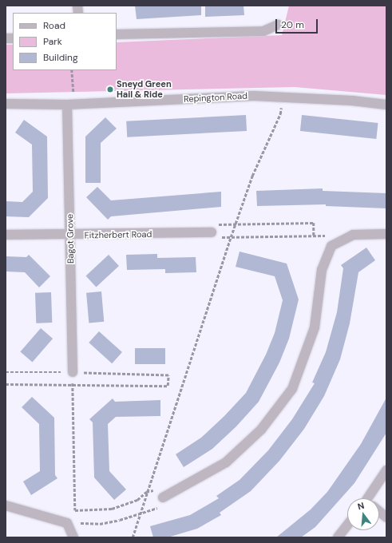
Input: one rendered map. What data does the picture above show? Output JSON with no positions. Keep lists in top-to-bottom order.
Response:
{
  "streets": {
    "street": ["Repington Road", "Fitzherbert Road", "Bagot Grove"]
  },
  "crossings": [
    ["Repington Road", "Bagot Grove"],
    ["Fitzherbert Road", "Bagot Grove"]
  ],
  "places": ["Sneyd Green Hail & Ride"],
  "legend": ["Road", "Park", "Building"],
  "scale_bar": "20 m",
  "north": "top"
}
